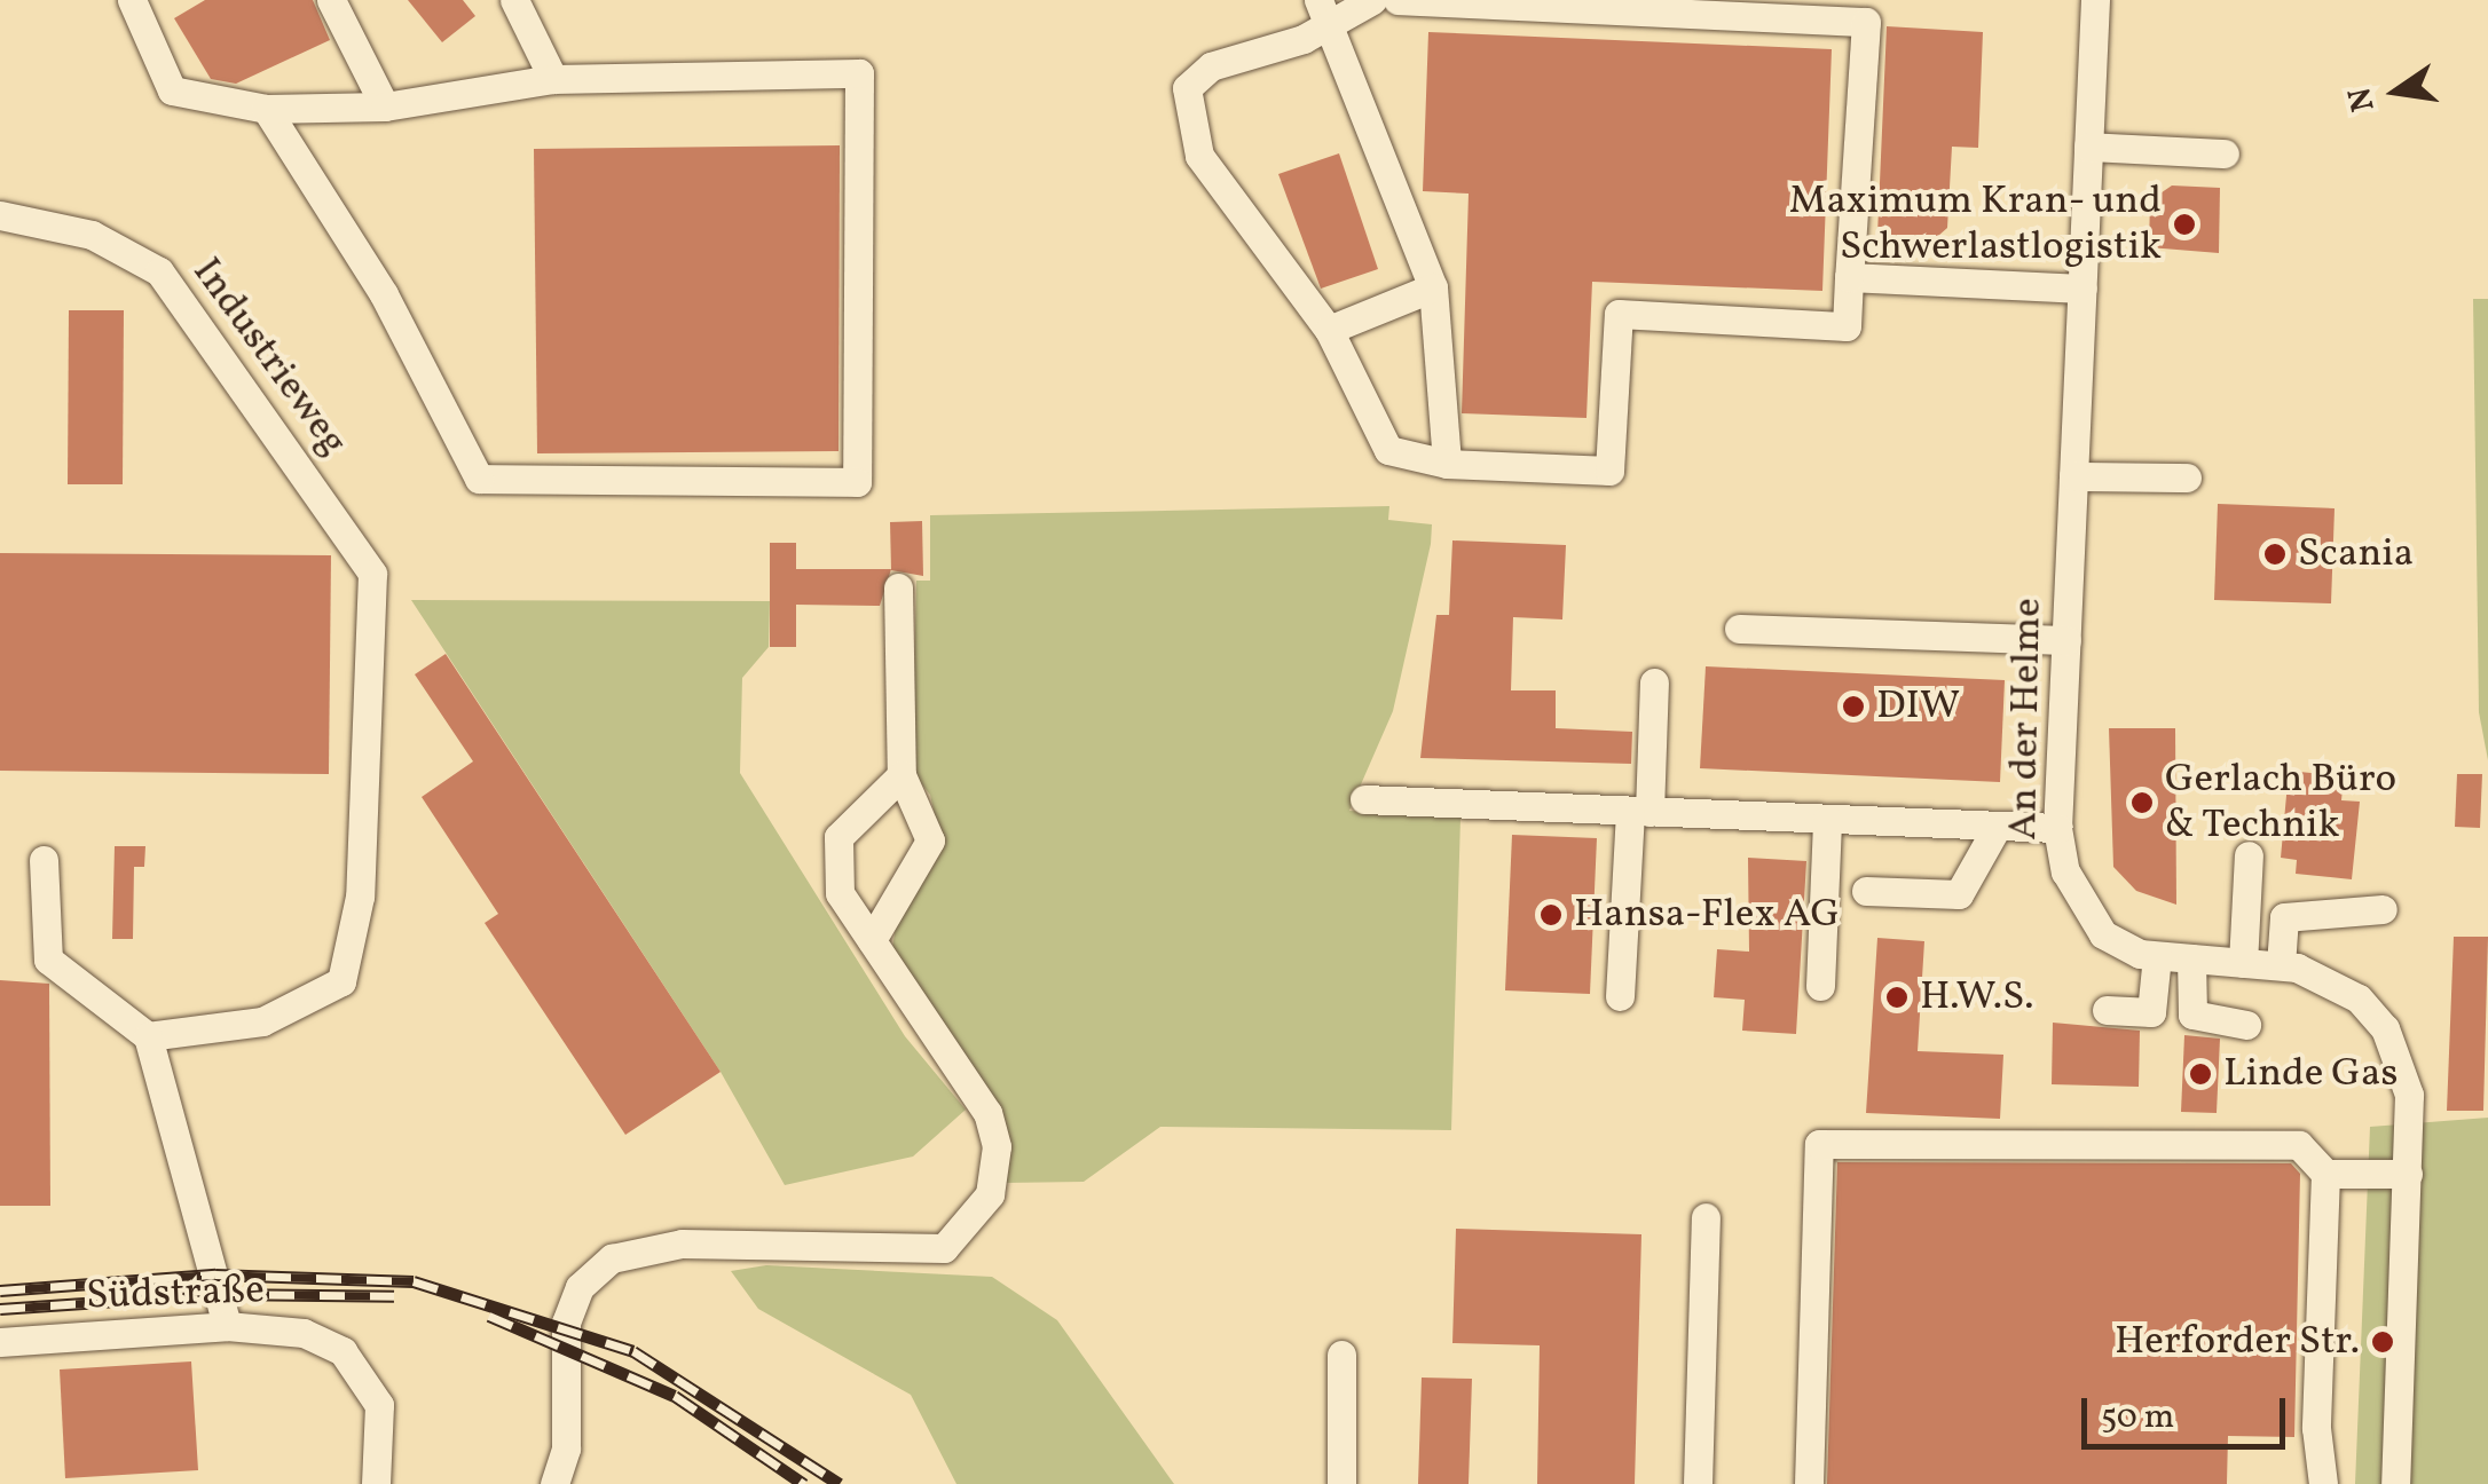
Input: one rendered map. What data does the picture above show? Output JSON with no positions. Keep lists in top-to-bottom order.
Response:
{
  "streets": {
    "street": ["Industrieweg", "An der Helme", "Südstraße"]
  },
  "places": [
    "Maximum Kran- und Schwerlastlogistik",
    "Scania",
    "DIW",
    "Gerlach Büro & Technik",
    "Hansa-Flex AG",
    "H.W.S.",
    "Linde Gas",
    "Herforder Str."
  ],
  "scale_bar": "50 m",
  "north": "left"
}
